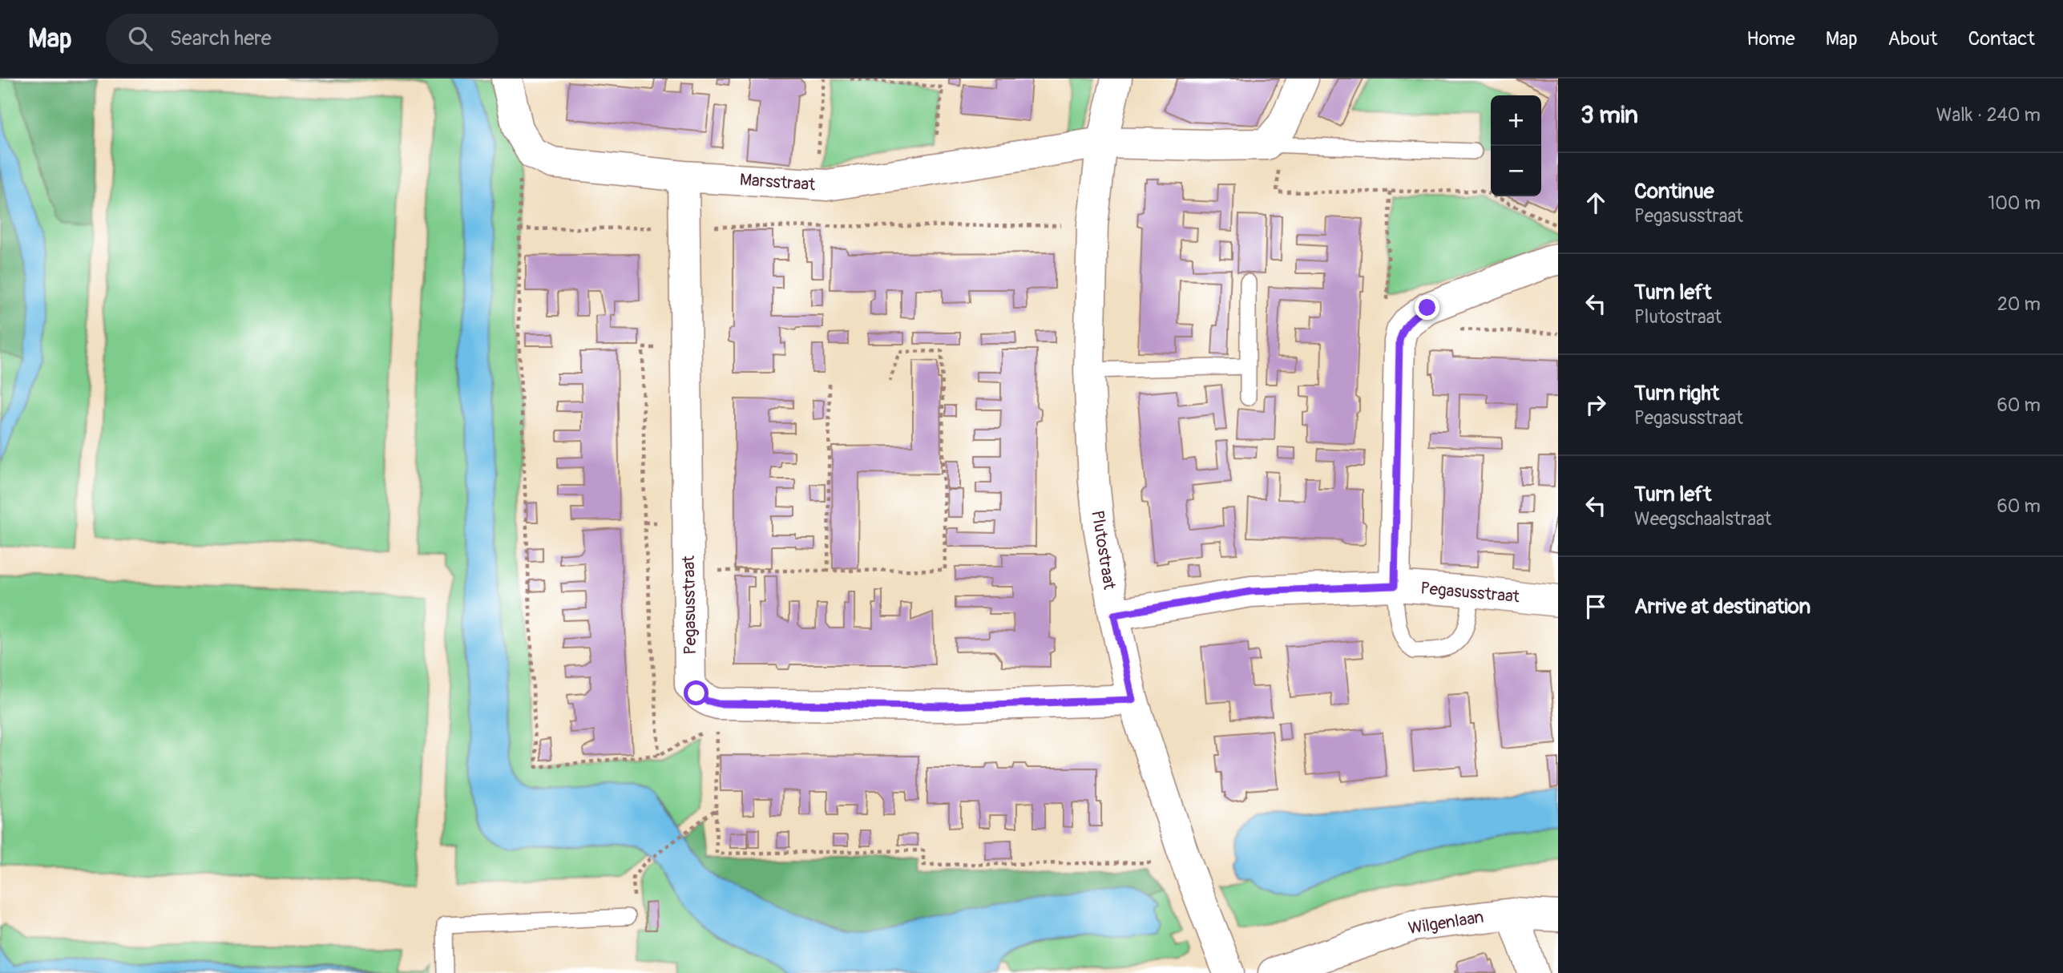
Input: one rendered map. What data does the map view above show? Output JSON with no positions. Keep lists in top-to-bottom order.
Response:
{
  "streets": {
    "street": [
      "Marsstraat",
      "Plutostraat",
      "Pegasusstraat",
      "Wilgenlaan"
    ]
  },
  "crossings": [
    ["Marsstraat", "Plutostraat"],
    ["Marsstraat", "Pegasusstraat"],
    ["Plutostraat", "Pegasusstraat"]
  ],
  "page": {
    "header": "Map",
    "search": "Search here",
    "nav": [
      "Home",
      "Map",
      "About",
      "Contact"
    ],
    "heading": ["3 min", "Walk · 240 m"],
    "map_buttons": ["+", "−"],
    "list": [
      ["Continue", "Pegasusstraat", "100 m"],
      ["Turn left", "Plutostraat", "20 m"],
      ["Turn right", "Pegasusstraat", "60 m"],
      ["Turn left", "Weegschaalstraat", "60 m"],
      "Arrive at destination"
    ]
  }
}
